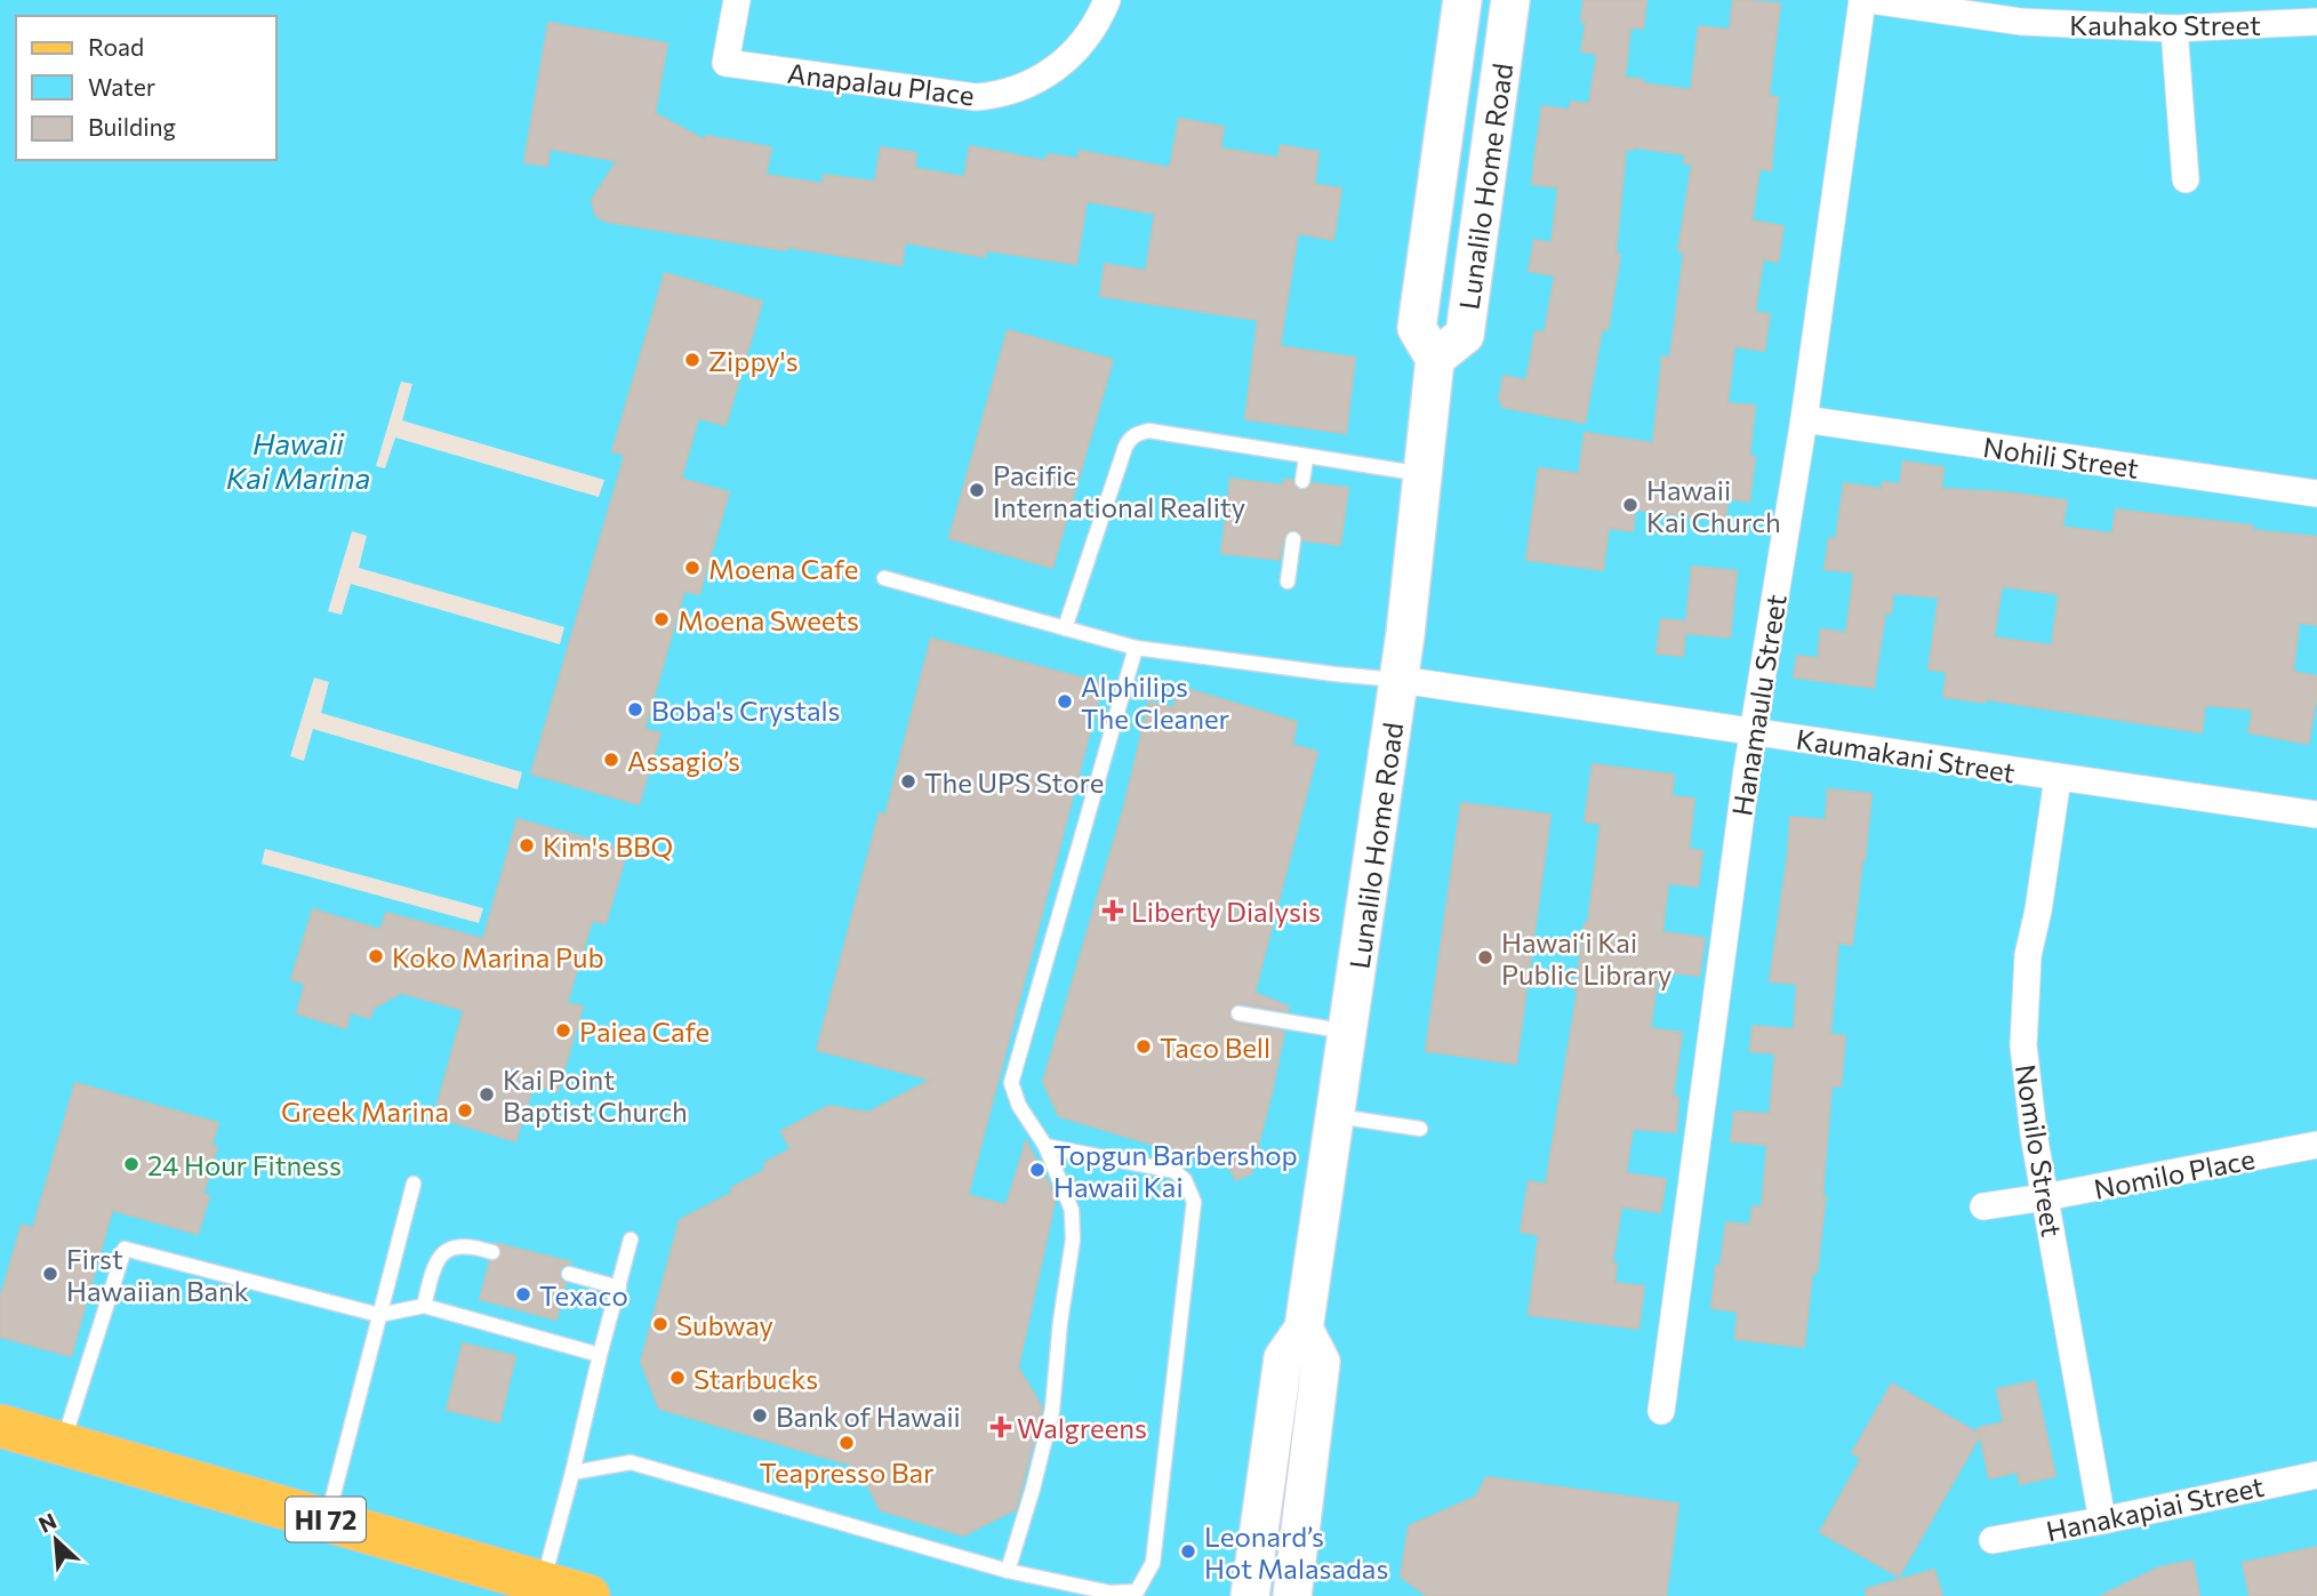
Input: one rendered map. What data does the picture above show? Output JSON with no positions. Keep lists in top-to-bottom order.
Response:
{
  "streets": {
    "main road": ["Lunalilo Home Road", "HI 72"],
    "street": [
      "Kauhako Street",
      "Anapalau Place",
      "Nohili Street",
      "Hanamaulu Street",
      "Kaumakani Street",
      "Nomilo Street",
      "Nomilo Place",
      "Hanakapiai Street"
    ]
  },
  "crossings": [
    ["Lunalilo Home Road", "Kaumakani Street"],
    ["Nohili Street", "Hanamaulu Street"],
    ["Hanamaulu Street", "Kaumakani Street"],
    ["Kaumakani Street", "Nomilo Street"],
    ["Nomilo Street", "Nomilo Place"],
    ["Nomilo Street", "Hanakapiai Street"]
  ],
  "water": ["Hawaii Kai Marina"],
  "places": {
    "other": [
      "Zippy's",
      "Pacific International Reality",
      "Hawaii Kai Church",
      "Moena Cafe",
      "Moena Sweets",
      "Alphilips The Cleaner",
      "Boba's Crystals",
      "Assagio’s",
      "The UPS Store",
      "Kim's BBQ",
      "Koko Marina Pub",
      "Hawaiʻi Kai Public Library",
      "Paiea Cafe",
      "Taco Bell",
      "Kai Point Baptist Church",
      "Greek Marina",
      "24 Hour Fitness",
      "Topgun Barbershop Hawaii Kai",
      "First Hawaiian Bank",
      "Texaco",
      "Subway",
      "Starbucks",
      "Bank of Hawaii",
      "Teapresso Bar",
      "Leonard’s Hot Malasadas"
    ],
    "health": ["Liberty Dialysis", "Walgreens"]
  },
  "legend": ["Road", "Water", "Building"],
  "north": "top left"
}
